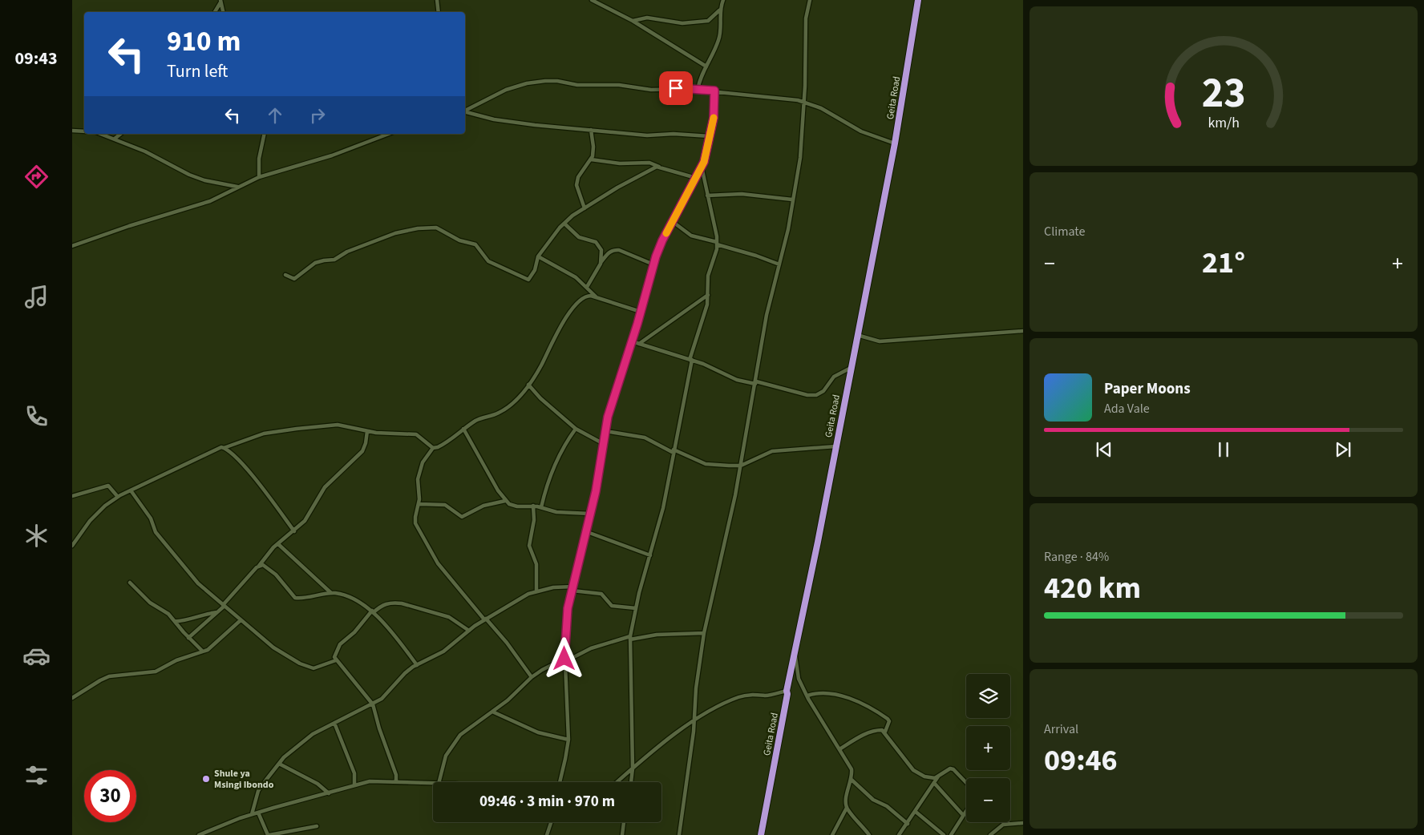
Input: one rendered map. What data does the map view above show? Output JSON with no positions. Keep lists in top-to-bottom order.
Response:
{
  "streets": {
    "highway": ["Geita Road"]
  },
  "places": ["Shule ya Msingi Ibondo"],
  "page": {
    "tabs": "09:43",
    "turn": ["910 m", "Turn left"],
    "tile": [
      "Climate",
      ["Range · 84%", "420 km"],
      ["Arrival", "09:46"]
    ],
    "heat": ["−", "21°", "+"],
    "song": ["Paper Moons", "Ada Vale"],
    "map_buttons": ["+", "−"],
    "limit": "30",
    "trip": "09:46 · 3 min · 970 m",
    "gauge": ["23", "km/h"]
  }
}
